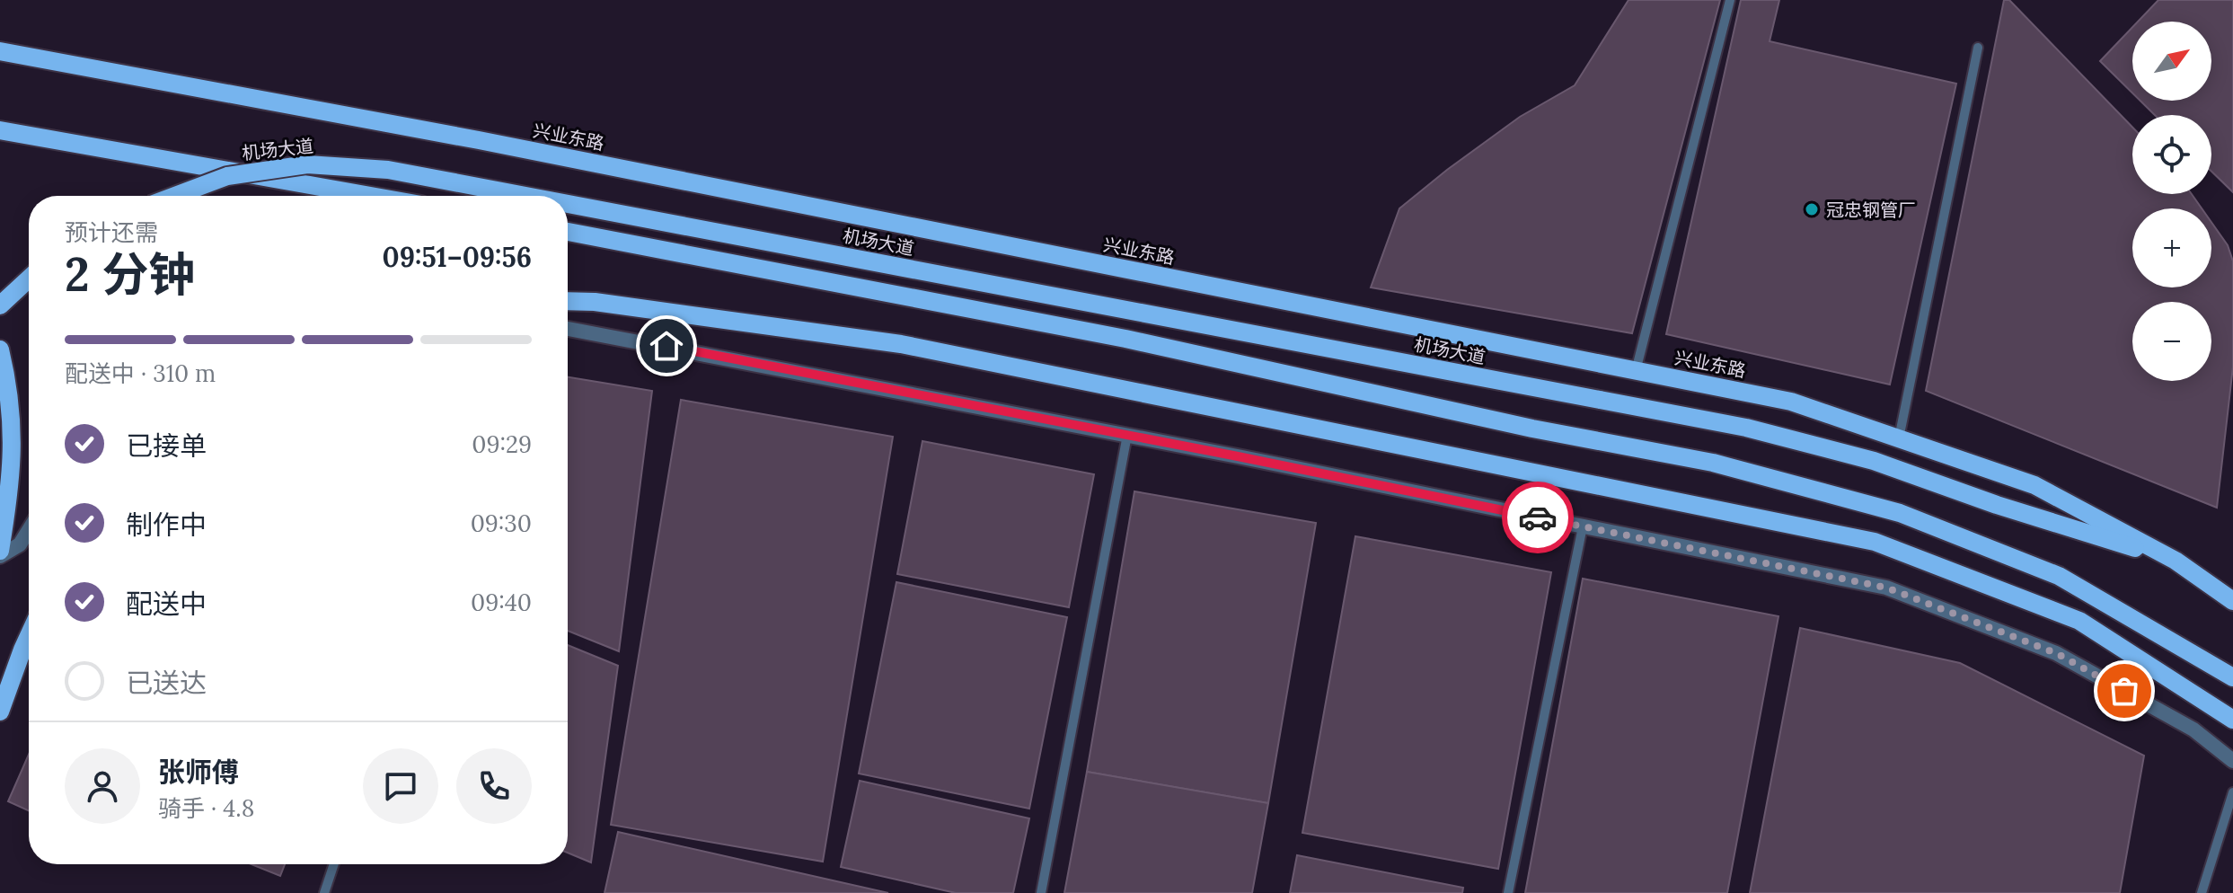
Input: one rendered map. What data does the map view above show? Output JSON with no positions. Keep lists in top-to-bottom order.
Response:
{
  "streets": {
    "main road": ["兴业东路", "机场大道"]
  },
  "crossings": [
    ["兴业东路", "机场大道"]
  ],
  "places": ["冠忠钢管厂"],
  "north": "top right",
  "page": {
    "map_buttons": ["+", "−"],
    "heading": ["2 分钟", "预计还需", "09:51–09:56"],
    "panel": ["张师傅", "骑手 · 4.8"],
    "bar": "配送中 · 310 m",
    "list": [
      ["已接单", "09:29"],
      ["制作中", "09:30"],
      ["配送中", "09:40"],
      "已送达"
    ]
  }
}
